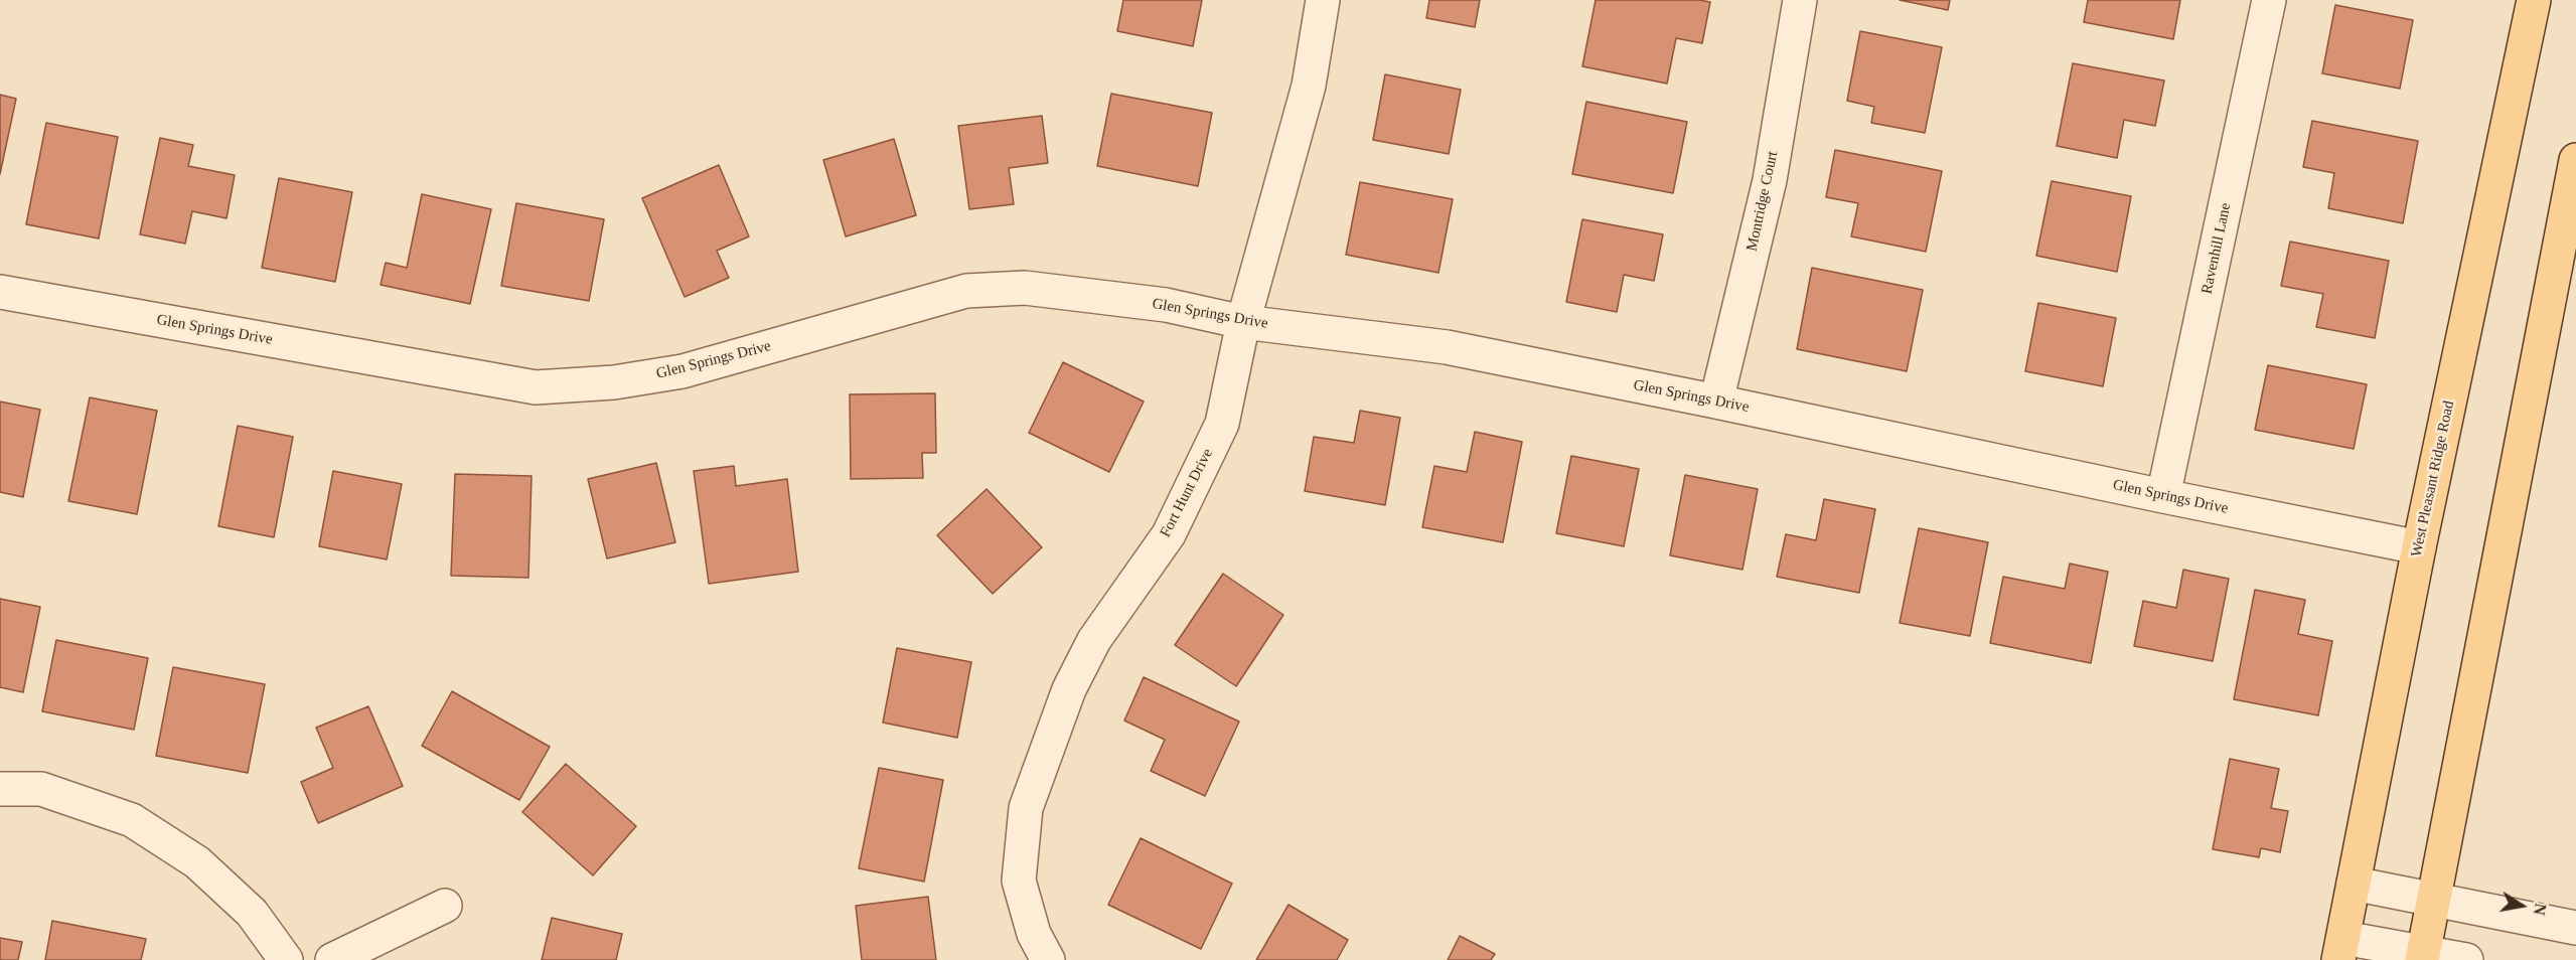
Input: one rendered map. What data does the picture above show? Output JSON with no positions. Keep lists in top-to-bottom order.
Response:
{
  "streets": {
    "main road": ["West Pleasant Ridge Road"],
    "street": [
      "Montridge Court",
      "Ravenhill Lane",
      "Glen Springs Drive",
      "Fort Hunt Drive"
    ]
  },
  "crossings": [
    ["Montridge Court", "Glen Springs Drive"],
    ["Ravenhill Lane", "Glen Springs Drive"],
    ["Glen Springs Drive", "West Pleasant Ridge Road"],
    ["Glen Springs Drive", "Fort Hunt Drive"]
  ],
  "north": "right"
}
